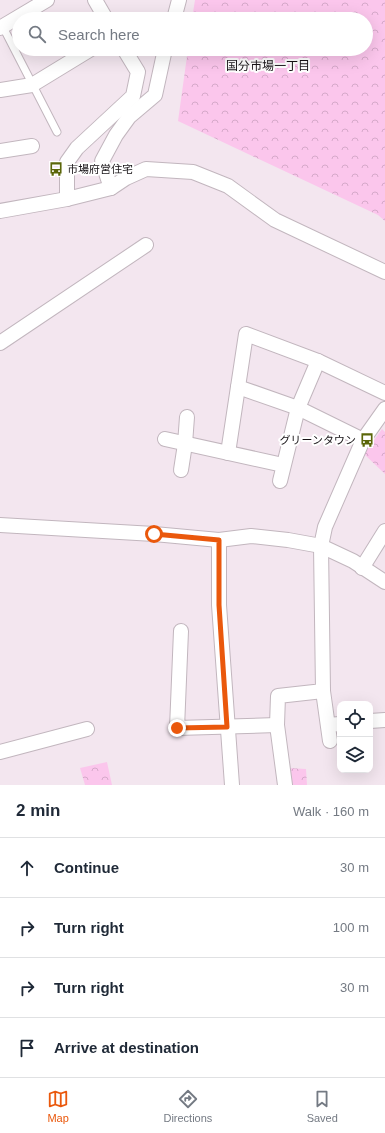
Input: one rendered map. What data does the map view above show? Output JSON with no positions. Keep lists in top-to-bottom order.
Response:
{
  "districts": ["国分市場一丁目"],
  "places": {
    "bus stop": ["市場府営住宅", "グリーンタウン"]
  },
  "page": {
    "search": "Search here",
    "heading": ["2 min", "Walk · 160 m"],
    "list": [
      ["Continue", "30 m"],
      ["Turn right", "100 m"],
      ["Turn right", "30 m"],
      "Arrive at destination"
    ],
    "nav": ["Map", "Directions", "Saved"]
  }
}
